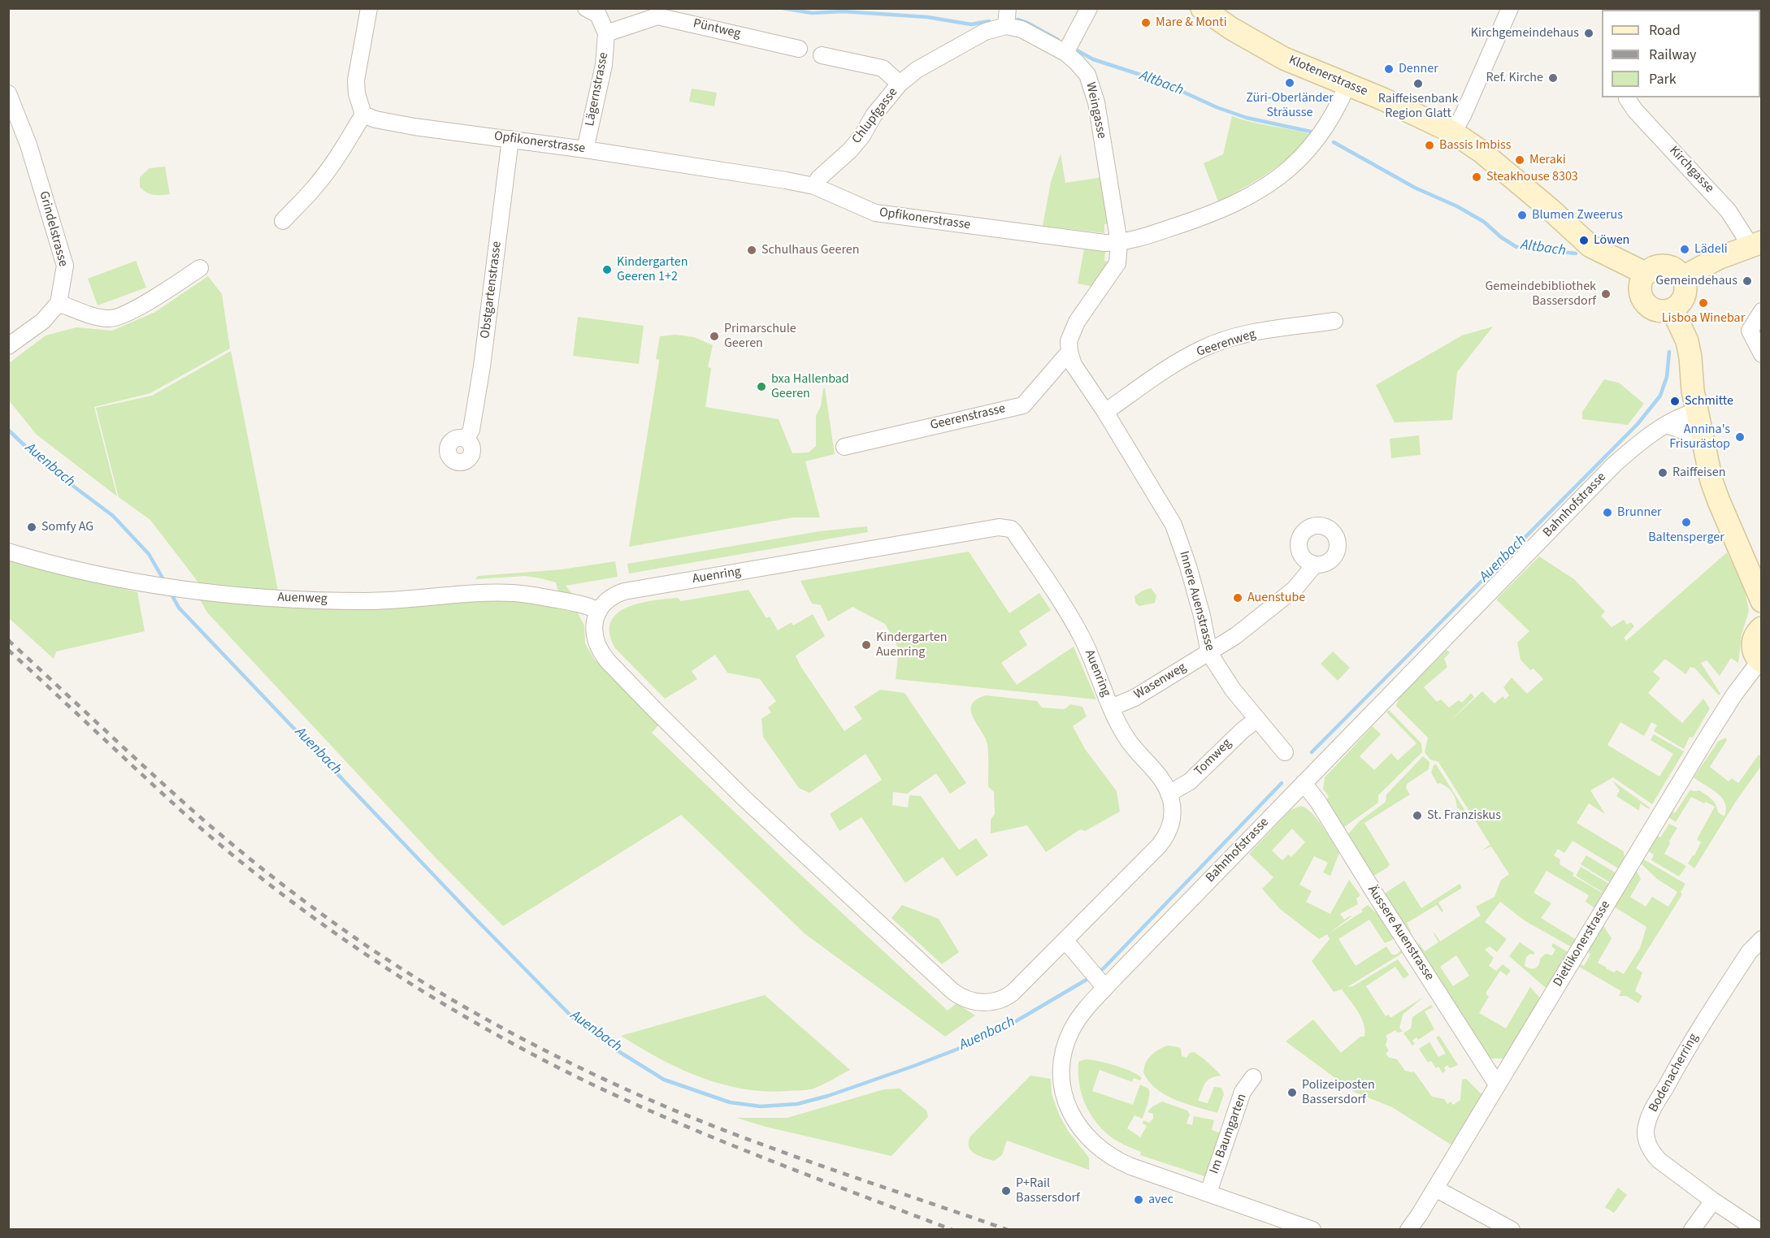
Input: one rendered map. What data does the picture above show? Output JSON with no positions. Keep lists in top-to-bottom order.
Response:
{
  "streets": {
    "main road": ["Klotenerstrasse"],
    "street": [
      "Püntweg",
      "Lägernstrasse",
      "Weingasse",
      "Chlupfgasse",
      "Opfikonerstrasse",
      "Kirchgasse",
      "Grindelstrasse",
      "Obstgartenstrasse",
      "Geerenweg",
      "Geerenstrasse",
      "Bahnhofstrasse",
      "Auenring",
      "Auenweg",
      "Innere Auenstrasse",
      "Wasenweg",
      "Tomweg",
      "Äussere Auenstrasse",
      "Dietlikonerstrasse",
      "Bodenacherring",
      "Im Baumgarten"
    ]
  },
  "crossings": [
    ["Püntweg", "Lägernstrasse"],
    ["Klotenerstrasse", "Opfikonerstrasse"],
    ["Lägernstrasse", "Opfikonerstrasse"],
    ["Weingasse", "Chlupfgasse"],
    ["Weingasse", "Opfikonerstrasse"],
    ["Weingasse", "Geerenstrasse"],
    ["Chlupfgasse", "Opfikonerstrasse"],
    ["Opfikonerstrasse", "Obstgartenstrasse"],
    ["Opfikonerstrasse", "Geerenstrasse"],
    ["Geerenweg", "Innere Auenstrasse"],
    ["Bahnhofstrasse", "Äussere Auenstrasse"],
    ["Bahnhofstrasse", "Im Baumgarten"],
    ["Auenring", "Auenweg"],
    ["Auenring", "Wasenweg"],
    ["Auenring", "Tomweg"],
    ["Innere Auenstrasse", "Wasenweg"],
    ["Innere Auenstrasse", "Tomweg"],
    ["Äussere Auenstrasse", "Dietlikonerstrasse"]
  ],
  "water": ["Altbach", "Auenbach"],
  "places": [
    "Mare & Monti",
    "Kirchgemeindehaus",
    "Denner",
    "Ref. Kirche",
    "Züri-Oberländer Sträusse",
    "Raiffeisenbank Region Glatt",
    "Bassis Imbiss",
    "Meraki",
    "Steakhouse 8303",
    "Blumen Zweerus",
    "Löwen",
    "Lädeli",
    "Schulhaus Geeren",
    "Kindergarten Geeren 1+2",
    "Gemeindehaus",
    "Gemeindebibliothek Bassersdorf",
    "Lisboa Winebar",
    "Primarschule Geeren",
    "bxa Hallenbad Geeren",
    "Schmitte",
    "Annina's Frisurästop",
    "Raiffeisen",
    "Brunner",
    "Baltensperger",
    "Somfy AG",
    "Auenstube",
    "Kindergarten Auenring",
    "St. Franziskus",
    "Polizeiposten Bassersdorf",
    "P+Rail Bassersdorf",
    "avec"
  ],
  "legend": ["Road", "Railway", "Park"]
}
